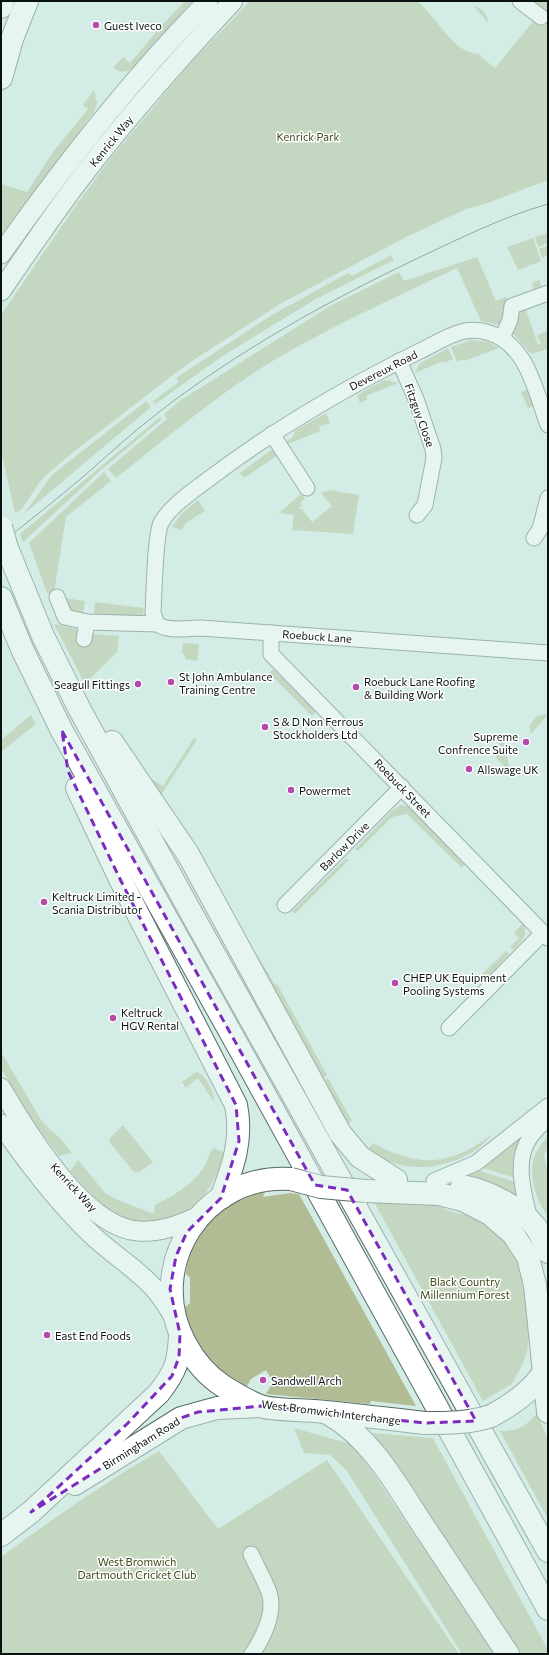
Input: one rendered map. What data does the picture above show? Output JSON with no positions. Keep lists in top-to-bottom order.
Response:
{
  "streets": {
    "highway": ["West Bromwich Interchange", "Birmingham Road"],
    "main road": ["Kenrick Way"],
    "street": [
      "Devereux Road",
      "Fitzguy Close",
      "Roebuck Lane",
      "Roebuck Street",
      "Barlow Drive"
    ]
  },
  "crossings": [
    ["Kenrick Way", "West Bromwich Interchange"],
    ["Kenrick Way", "Birmingham Road"],
    ["Devereux Road", "Fitzguy Close"],
    ["Devereux Road", "Roebuck Lane"],
    ["Roebuck Lane", "Roebuck Street"],
    ["Roebuck Street", "Barlow Drive"],
    ["West Bromwich Interchange", "Birmingham Road"]
  ],
  "parks": ["Kenrick Park", "Black Country Millennium Forest", "West Bromwich Dartmouth Cricket Club"],
  "places": [
    "Guest Iveco",
    "St John Ambulance Training Centre",
    "Seagull Fittings",
    "Roebuck Lane Roofing & Building Work",
    "S & D Non Ferrous Stockholders Ltd",
    "Supreme Confrence Suite",
    "Allswage UK",
    "Powermet",
    "Keltruck Limited - Scania Distributor",
    "CHEP UK Equipment Pooling Systems",
    "Keltruck HGV Rental",
    "East End Foods",
    "Sandwell Arch"
  ]
}
